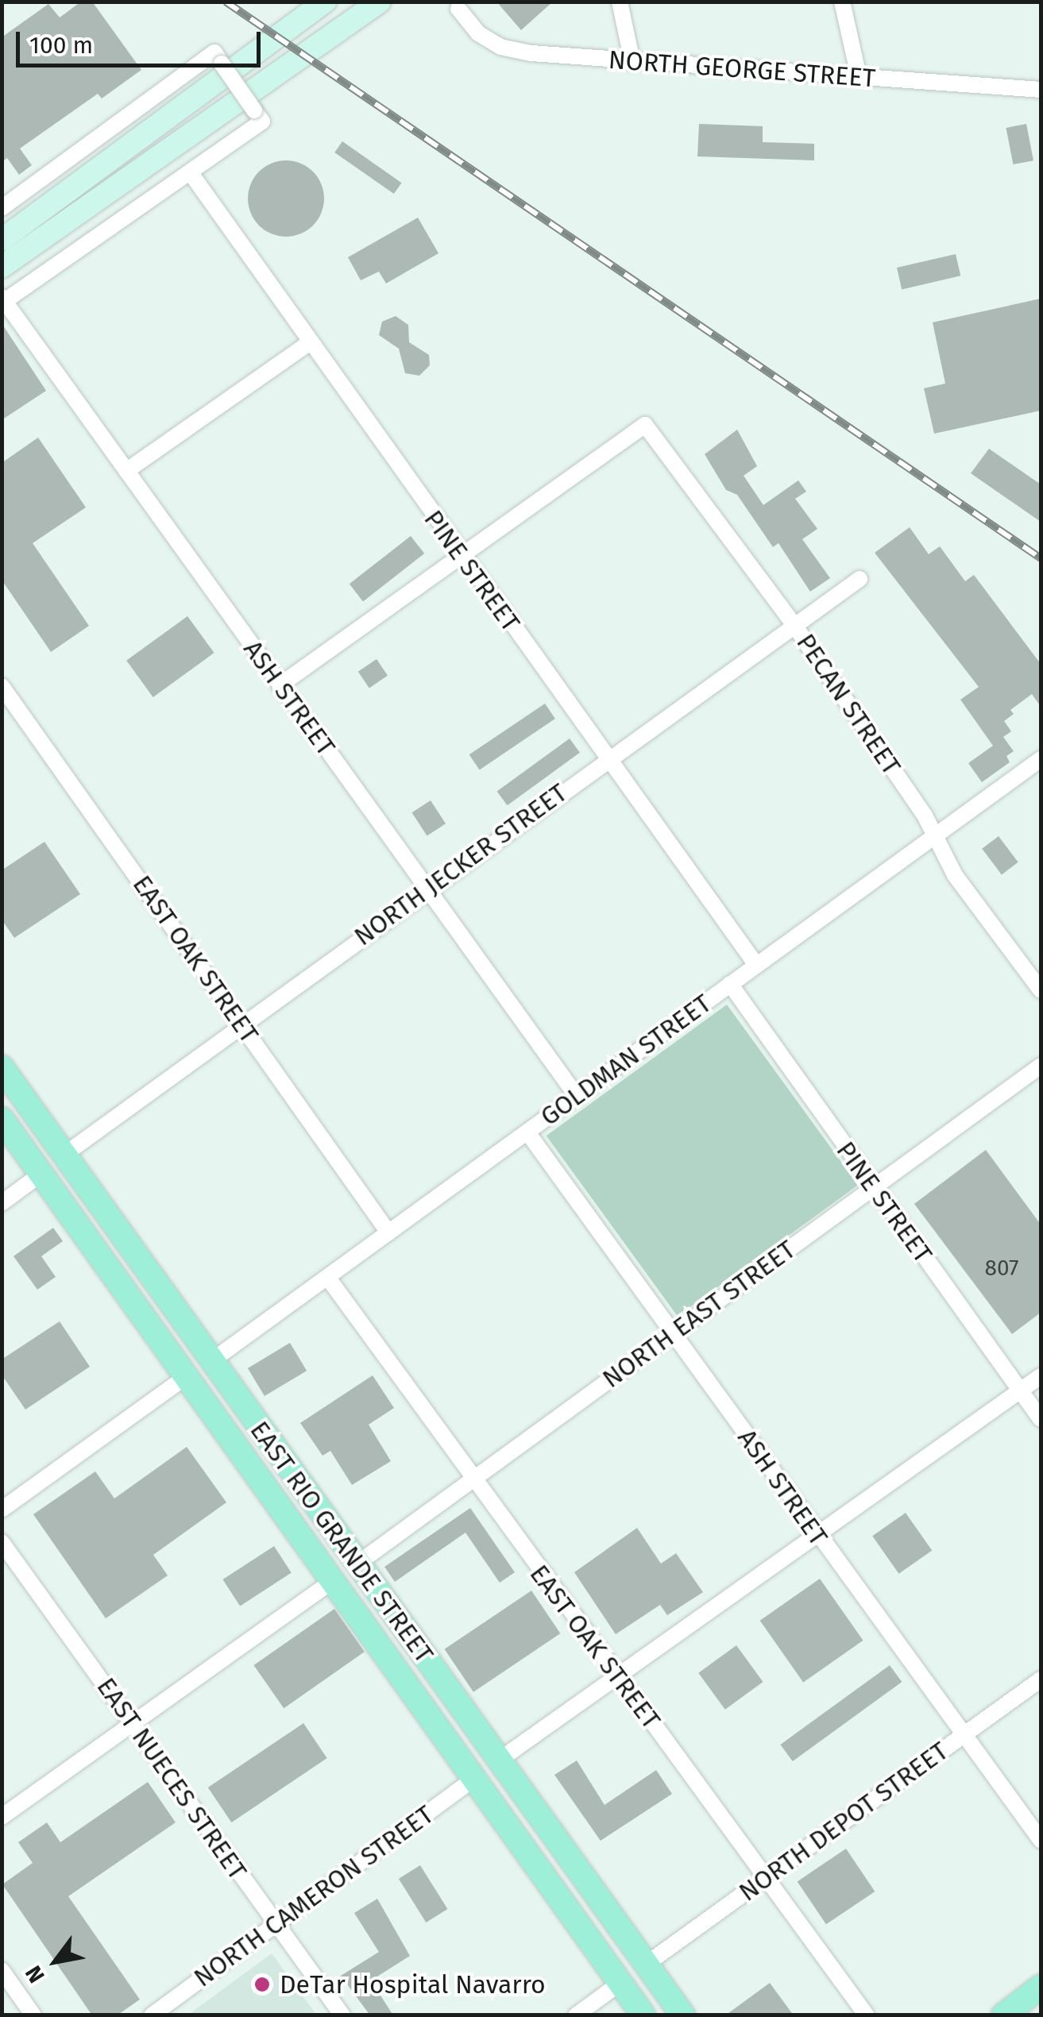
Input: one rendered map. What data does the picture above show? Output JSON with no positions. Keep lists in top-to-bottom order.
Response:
{
  "streets": {
    "main road": ["EAST RIO GRANDE STREET"],
    "street": [
      "NORTH GEORGE STREET",
      "PINE STREET",
      "ASH STREET",
      "PECAN STREET",
      "NORTH JECKER STREET",
      "EAST OAK STREET",
      "GOLDMAN STREET",
      "NORTH EAST STREET",
      "EAST NUECES STREET",
      "NORTH DEPOT STREET",
      "NORTH CAMERON STREET"
    ]
  },
  "crossings": [
    ["PINE STREET", "PECAN STREET"],
    ["PINE STREET", "NORTH JECKER STREET"],
    ["PINE STREET", "GOLDMAN STREET"],
    ["PINE STREET", "NORTH EAST STREET"],
    ["ASH STREET", "NORTH JECKER STREET"],
    ["ASH STREET", "GOLDMAN STREET"],
    ["ASH STREET", "NORTH EAST STREET"],
    ["ASH STREET", "NORTH DEPOT STREET"],
    ["PECAN STREET", "NORTH JECKER STREET"],
    ["PECAN STREET", "GOLDMAN STREET"],
    ["NORTH JECKER STREET", "EAST OAK STREET"],
    ["NORTH JECKER STREET", "EAST RIO GRANDE STREET"],
    ["EAST OAK STREET", "GOLDMAN STREET"],
    ["EAST OAK STREET", "NORTH EAST STREET"],
    ["EAST OAK STREET", "NORTH DEPOT STREET"],
    ["GOLDMAN STREET", "EAST RIO GRANDE STREET"],
    ["NORTH EAST STREET", "EAST RIO GRANDE STREET"],
    ["EAST RIO GRANDE STREET", "NORTH DEPOT STREET"],
    ["EAST RIO GRANDE STREET", "NORTH CAMERON STREET"],
    ["EAST NUECES STREET", "NORTH CAMERON STREET"]
  ],
  "places": ["DeTar Hospital Navarro"],
  "house_numbers": ["807"],
  "scale_bar": "100 m",
  "north": "bottom left"
}
